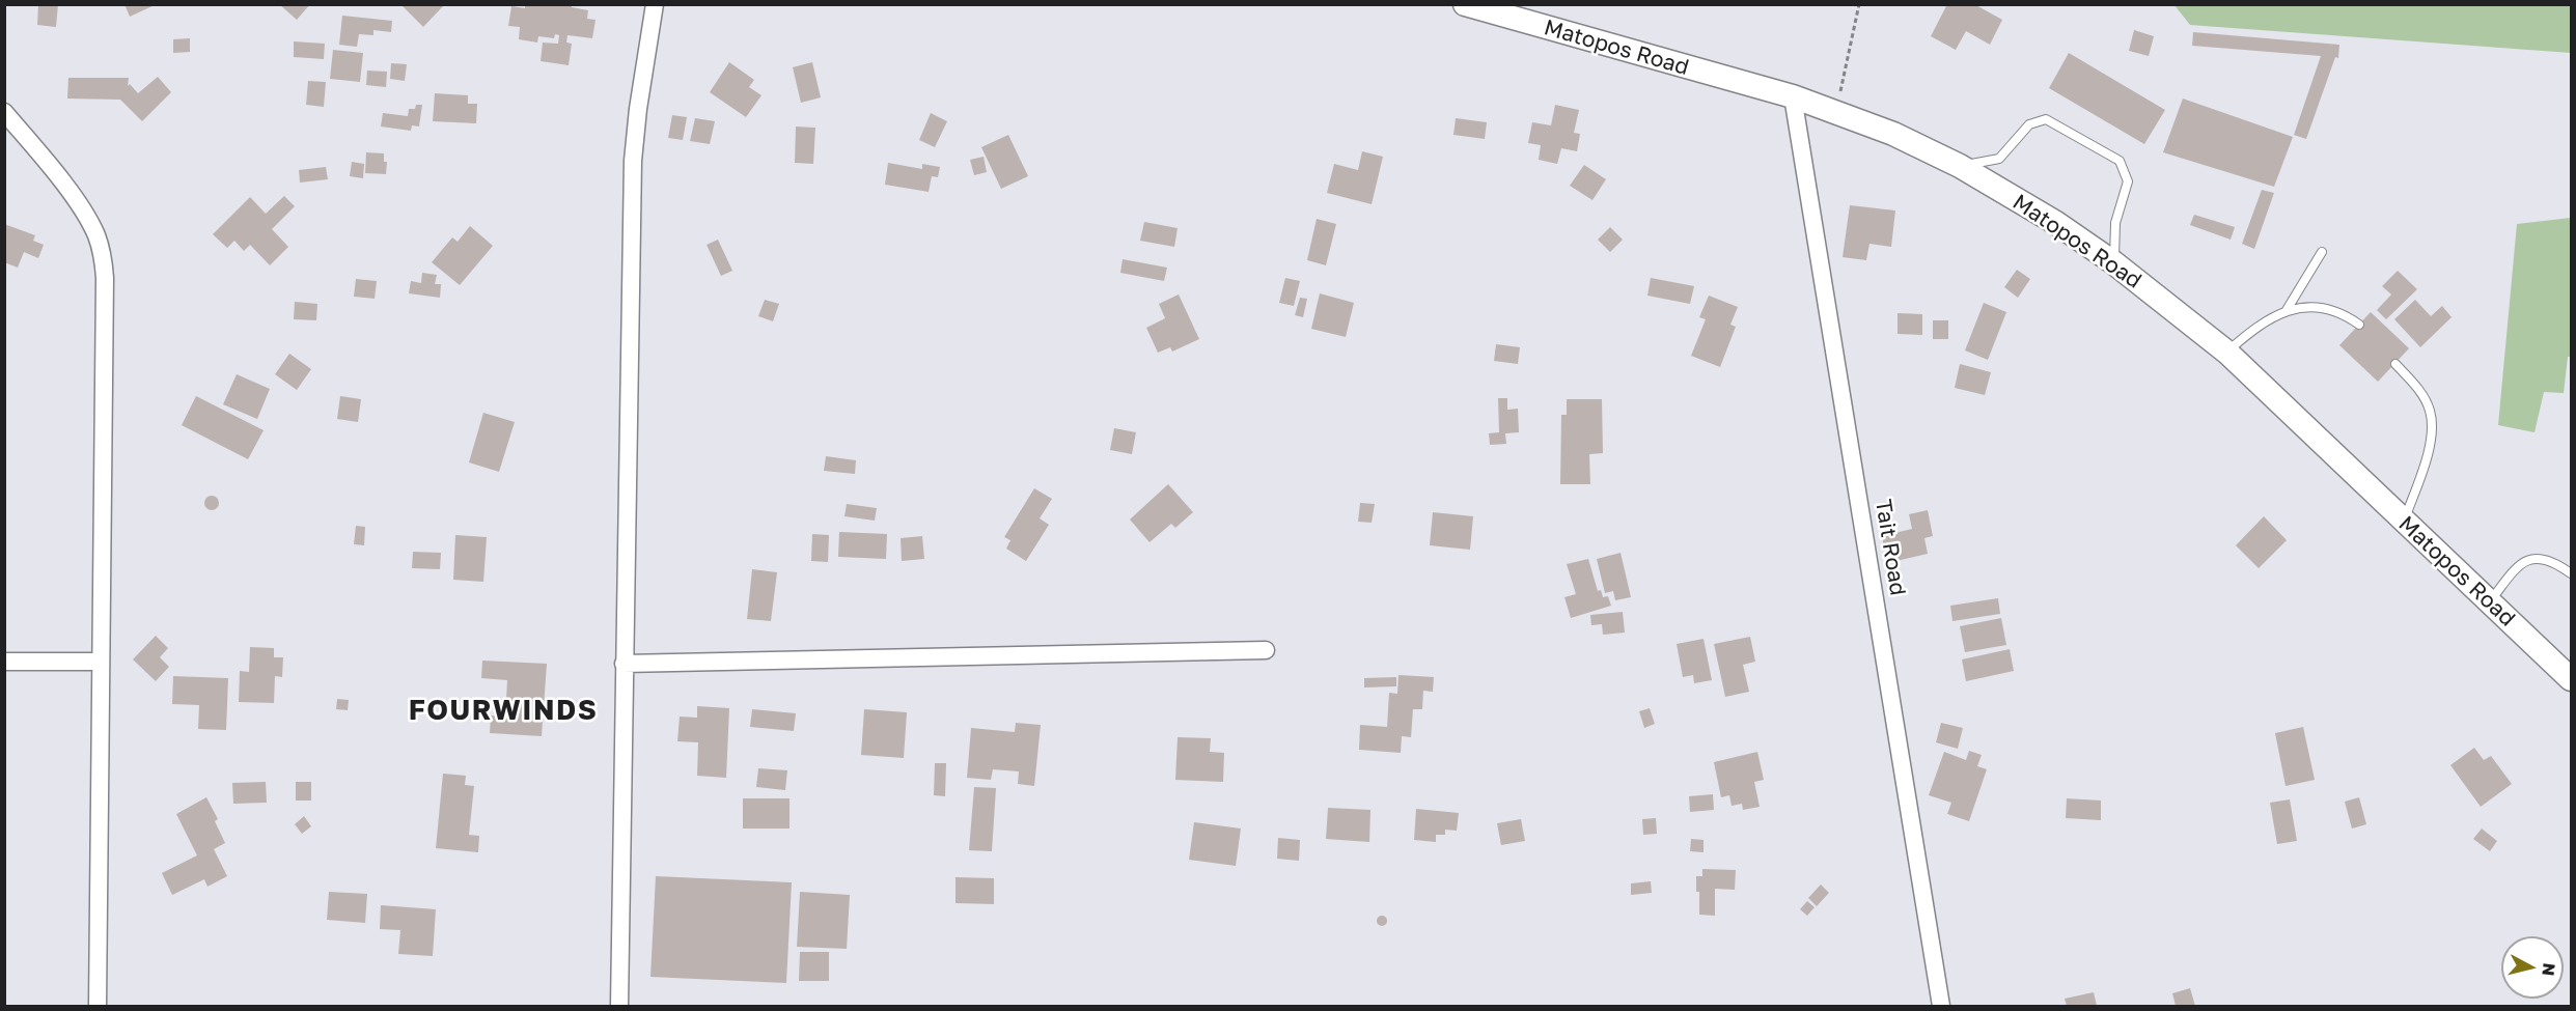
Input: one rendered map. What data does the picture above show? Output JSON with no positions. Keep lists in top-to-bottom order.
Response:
{
  "streets": {
    "main road": ["Matopos Road"],
    "street": ["Tait Road"]
  },
  "crossings": [
    ["Matopos Road", "Tait Road"]
  ],
  "districts": ["FOURWINDS"],
  "north": "right"
}
